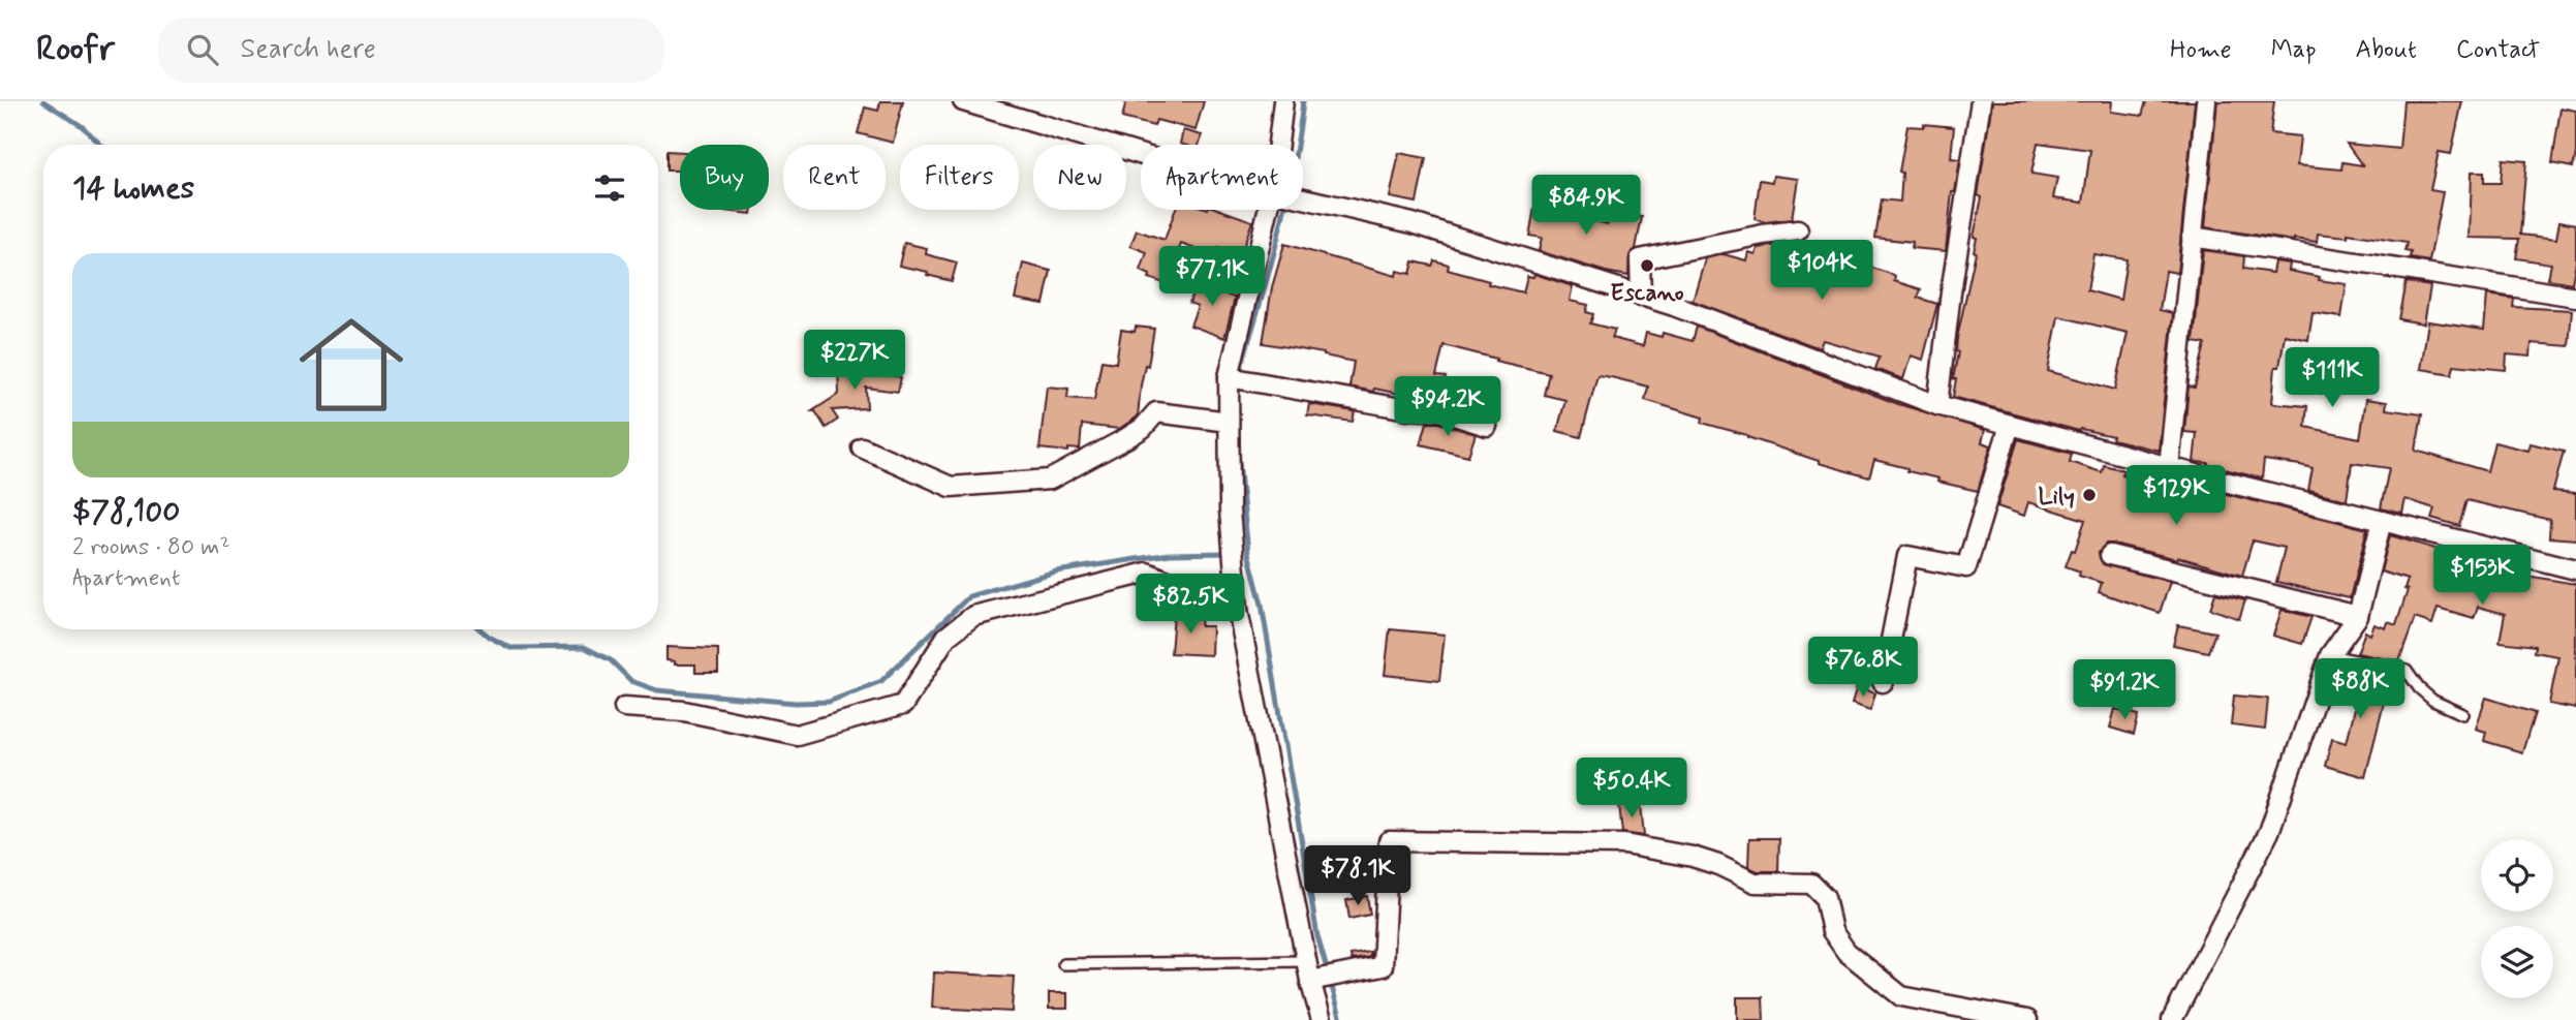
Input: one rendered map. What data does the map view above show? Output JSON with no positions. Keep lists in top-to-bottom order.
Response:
{
  "places": ["Escano", "Lily"],
  "page": {
    "header": "Roofr",
    "search": "Search here",
    "nav": [
      "Home",
      "Map",
      "About",
      "Contact"
    ],
    "chip": [
      "Buy",
      "Rent",
      "Filters",
      "New",
      "Apartment"
    ],
    "heading": "14 homes",
    "price": [
      "$84.9K",
      "$104K",
      "$77.1K",
      "$227K",
      "$111K",
      "$94.2K",
      "$129K",
      "$153K",
      "$82.5K",
      "$76.8K",
      "$88K",
      "$91.2K",
      "$50.4K",
      "$78.1K"
    ],
    "list": [
      {
        "name": "$78,100",
        "note": "2 rooms · 80 m² · Apartment"
      }
    ]
  }
}
